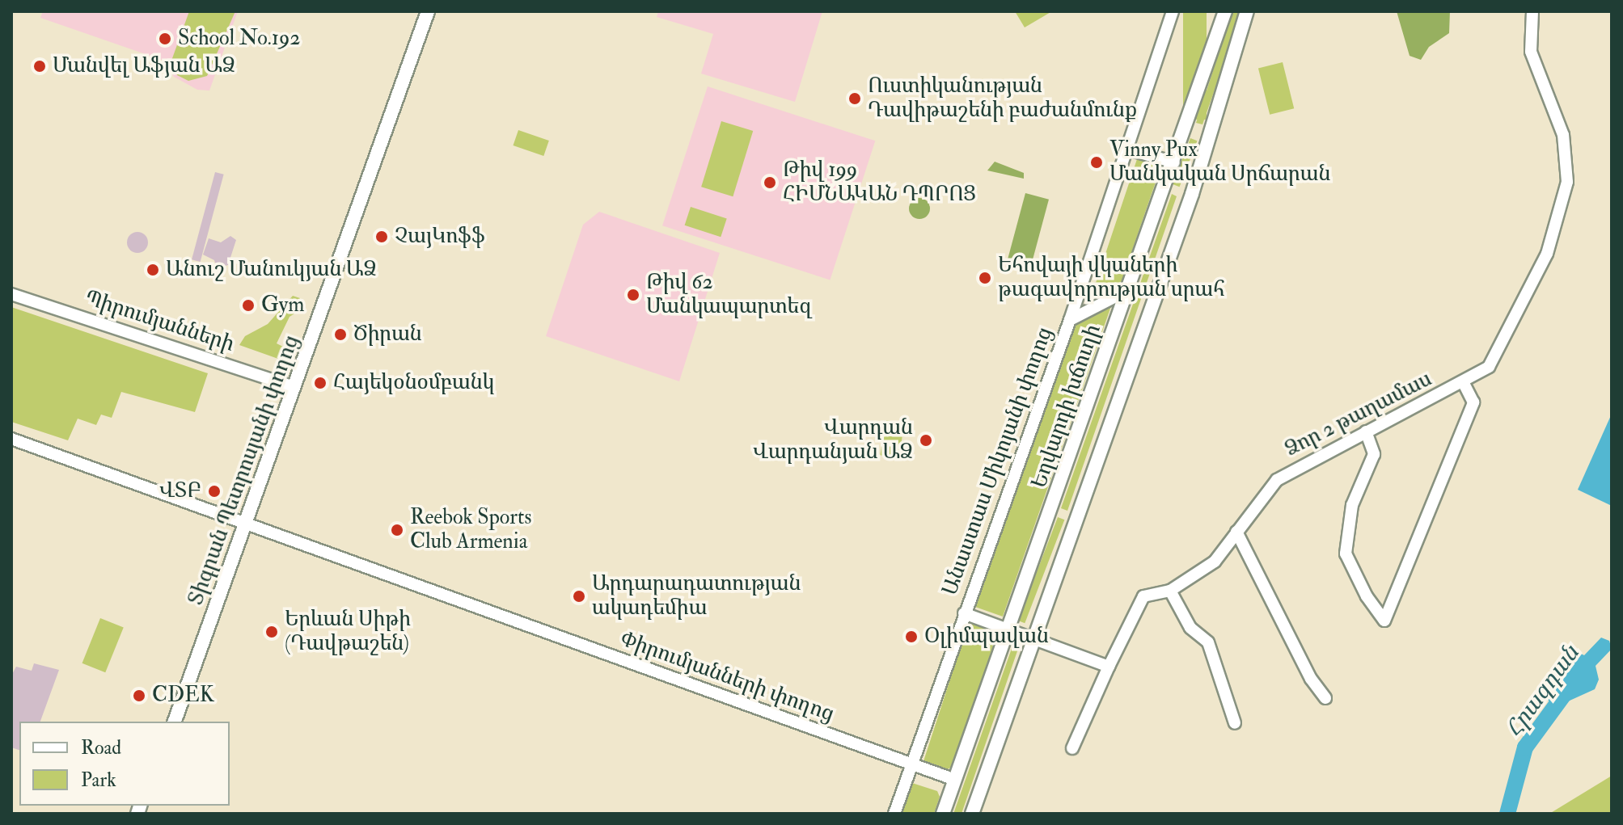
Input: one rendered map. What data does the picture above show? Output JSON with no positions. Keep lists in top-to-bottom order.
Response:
{
  "streets": {
    "main road": ["Եղվարդի խճուղի", "Տիգրան Պետրոսյանի փողոց"],
    "street": [
      "Պիրումյանների",
      "Ձոր 2 թաղամաս",
      "Անաստաս Միկոյանի փողոց",
      "Փիրումյանների փողոց"
    ]
  },
  "crossings": [
    ["Պիրումյանների", "Տիգրան Պետրոսյանի փողոց"],
    ["Եղվարդի խճուղի", "Փիրումյանների փողոց"],
    ["Անաստաս Միկոյանի փողոց", "Փիրումյանների փողոց"],
    ["Տիգրան Պետրոսյանի փողոց", "Փիրումյանների փողոց"]
  ],
  "water": ["Հրազդան"],
  "places": [
    "School No.192",
    "Մանվել Աֆյան ԱՁ",
    "Ուստիկանության Դավիթաշենի բաժանմունք",
    "Vinny Pux Մանկական Սրճարան",
    "Թիվ 199 ՀԻՄՆԱԿԱՆ ԴՊՐՈՑ",
    "ՉայԿոֆֆ",
    "Անուշ Մանուկյան ԱՁ",
    "Եհովայի վկաների թագավորության սրահ",
    "Թիվ 62 Մանկապարտեզ",
    "Gym",
    "Ծիրան",
    "Հայեկօնօմբանկ",
    "Վարդան Վարդանյան ԱՁ",
    "ՎՏԲ",
    "Reebok Sports Club Armenia",
    "Արդարադատության ակադեմիա",
    "Երևան Սիթի (Դավթաշեն)",
    "Օլիմպավան",
    "CDEK"
  ],
  "legend": ["Road", "Park"]
}
